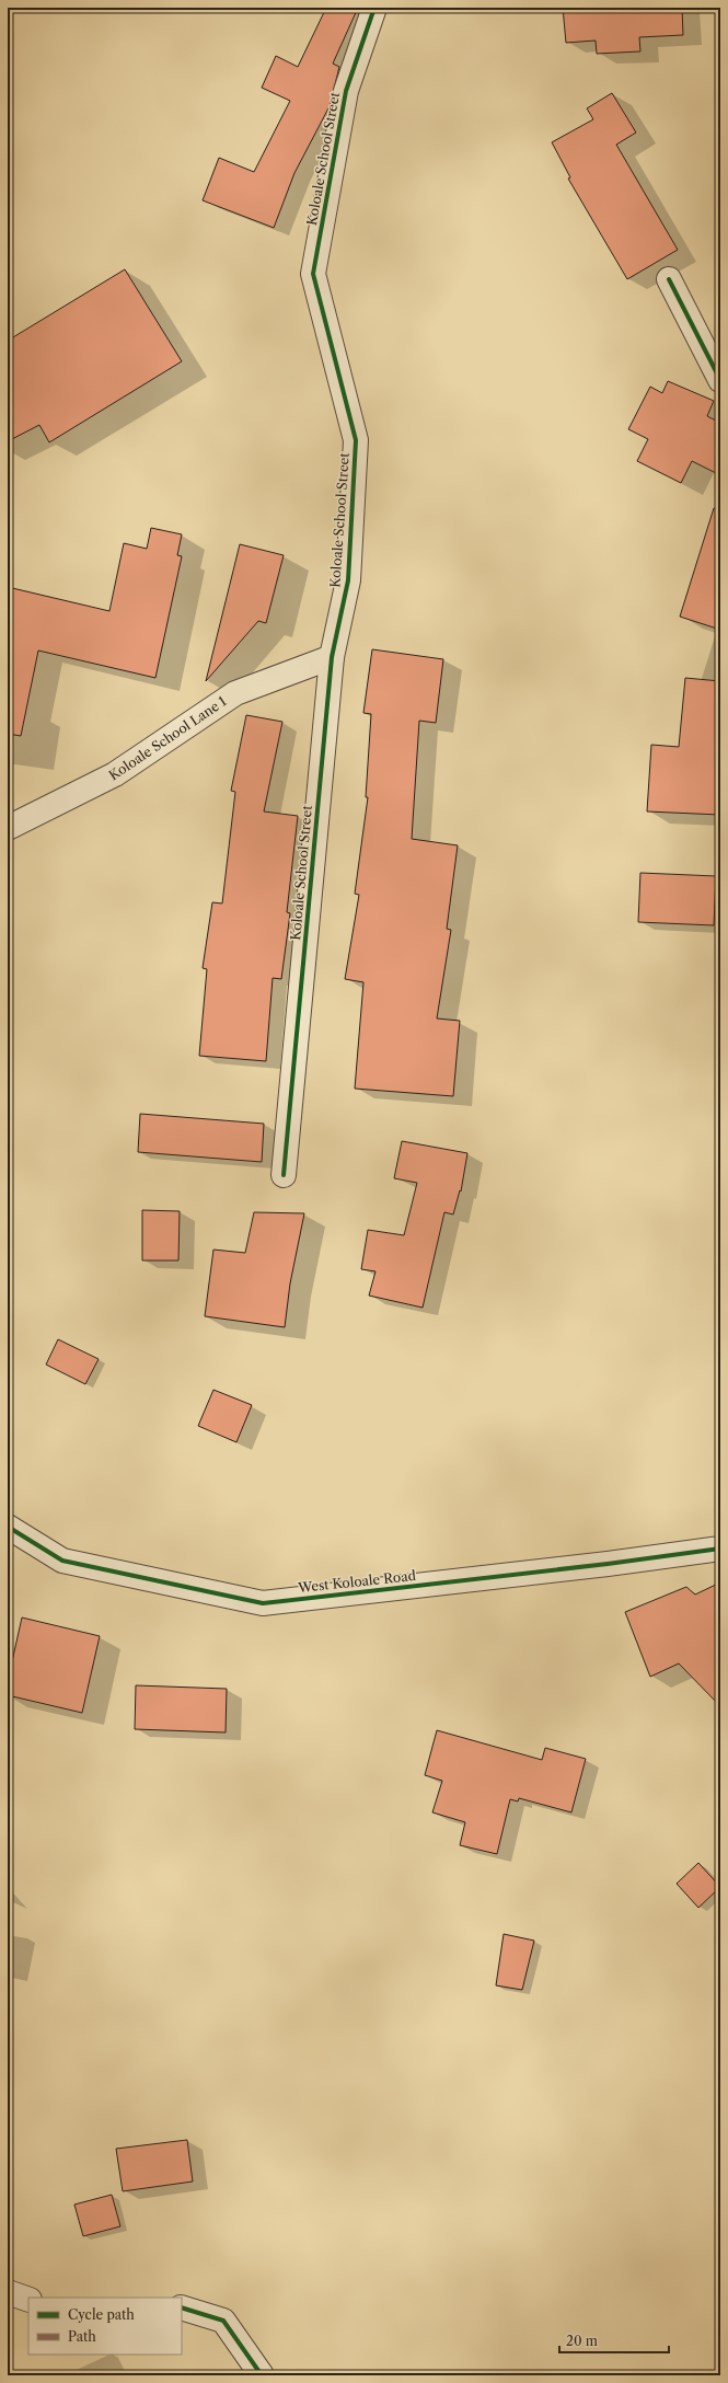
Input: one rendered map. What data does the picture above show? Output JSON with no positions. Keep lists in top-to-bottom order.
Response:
{
  "streets": {
    "street": ["Koloale School Street", "Koloale School Lane 1", "West Koloale Road"]
  },
  "crossings": [
    ["Koloale School Street", "Koloale School Lane 1"]
  ],
  "legend": ["Cycle path", "Path"],
  "scale_bar": "20 m"
}
